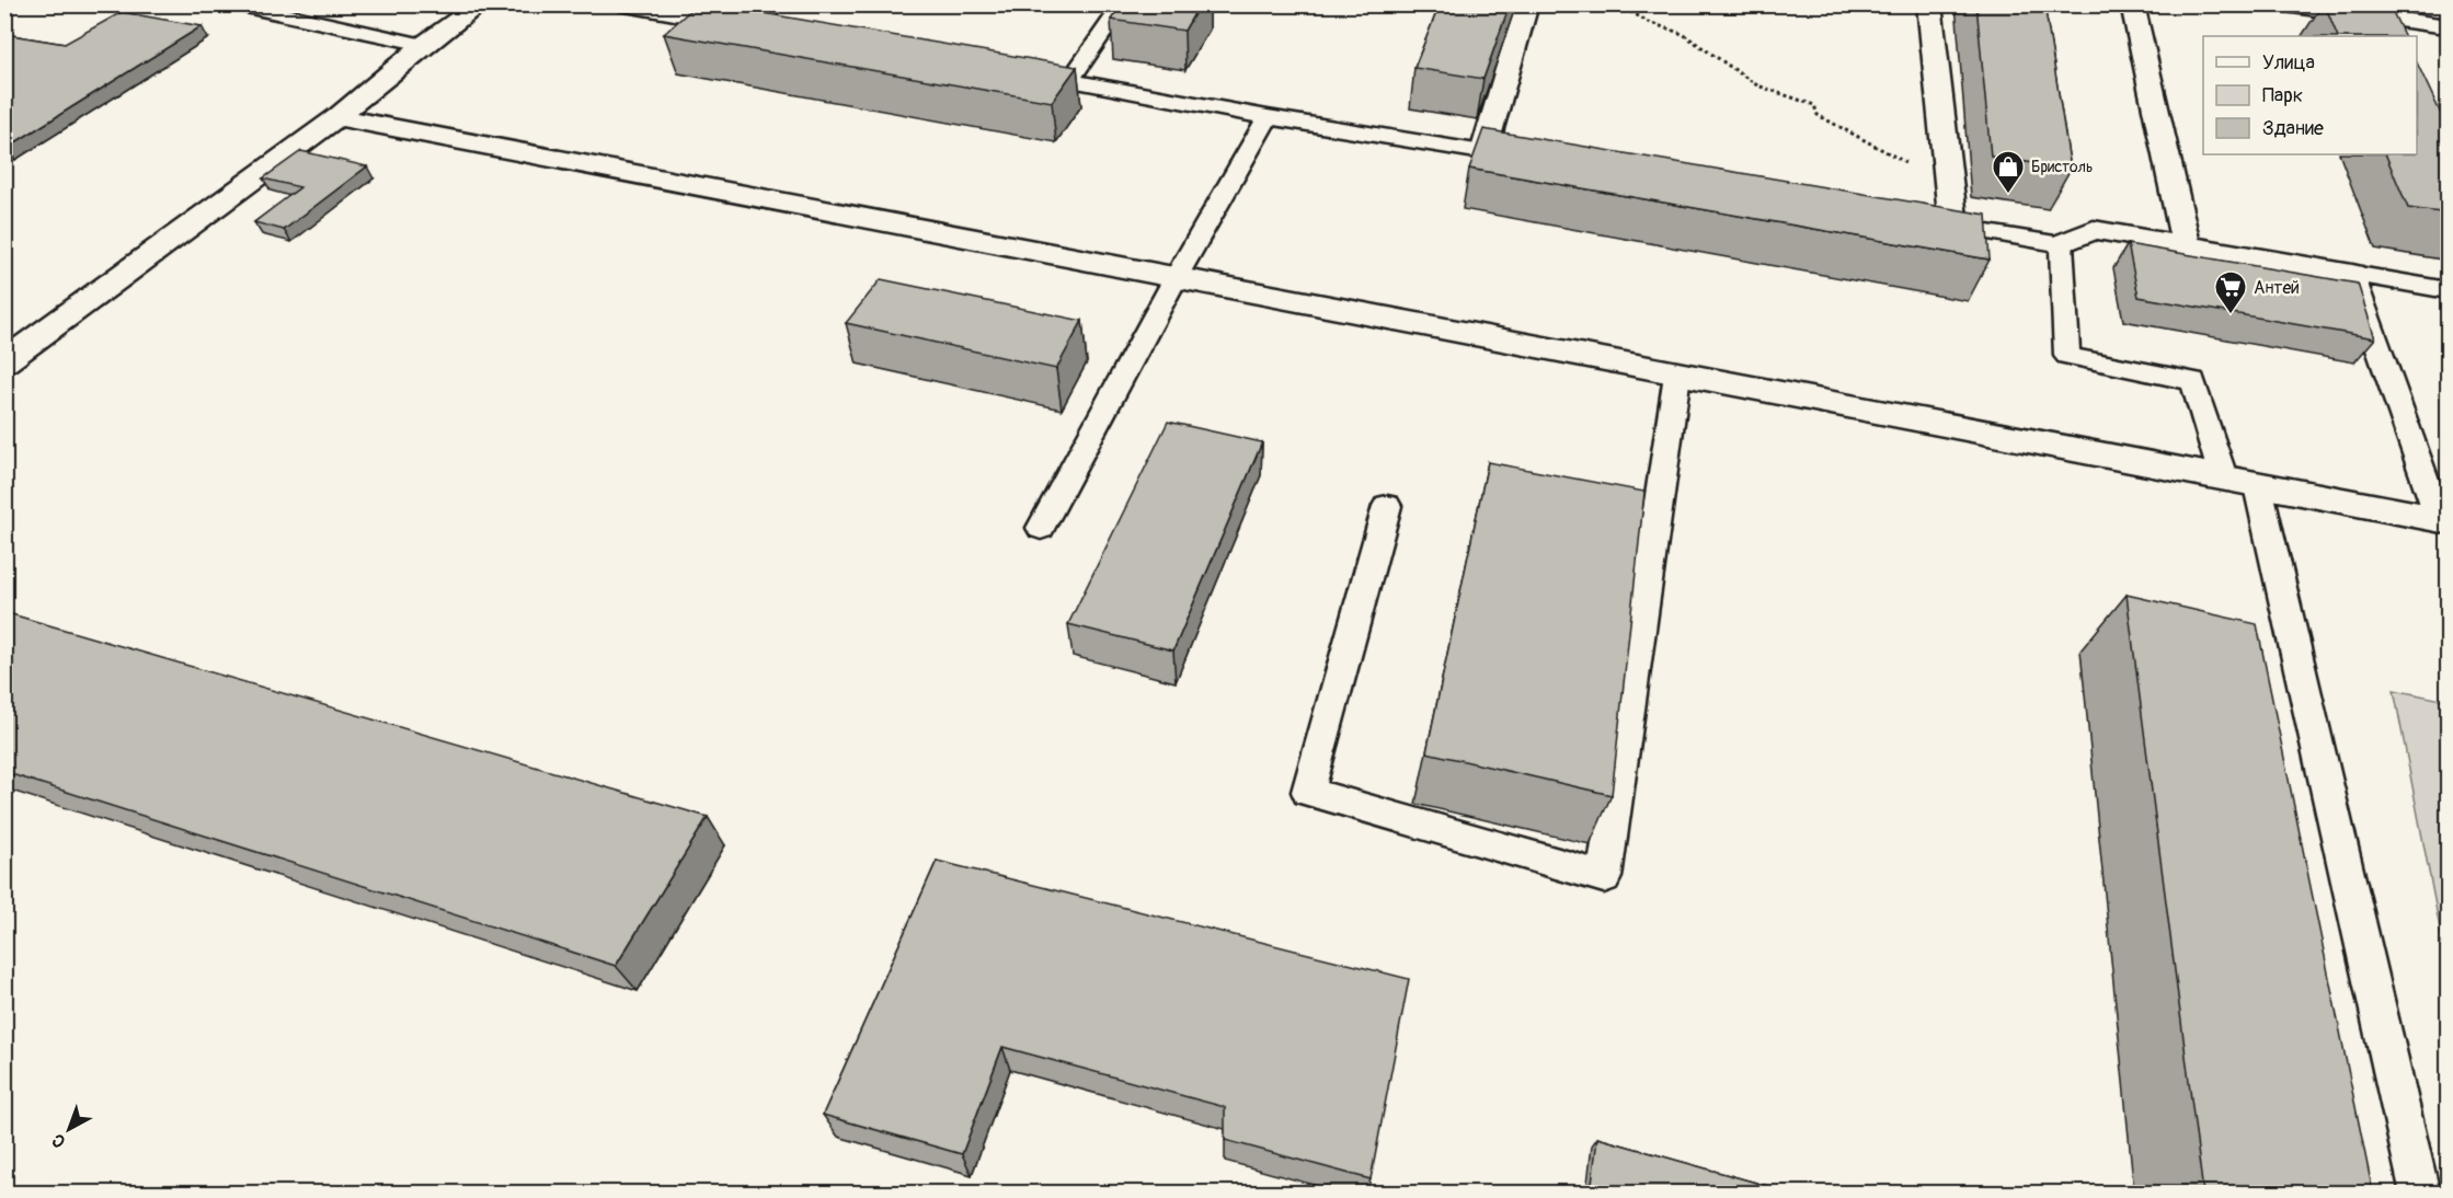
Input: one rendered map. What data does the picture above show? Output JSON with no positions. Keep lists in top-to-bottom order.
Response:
{
  "places": {
    "shop": ["Бристоль"],
    "supermarket": ["Антей"]
  },
  "legend": ["Улица", "Парк", "Здание"],
  "north": "bottom left"
}
